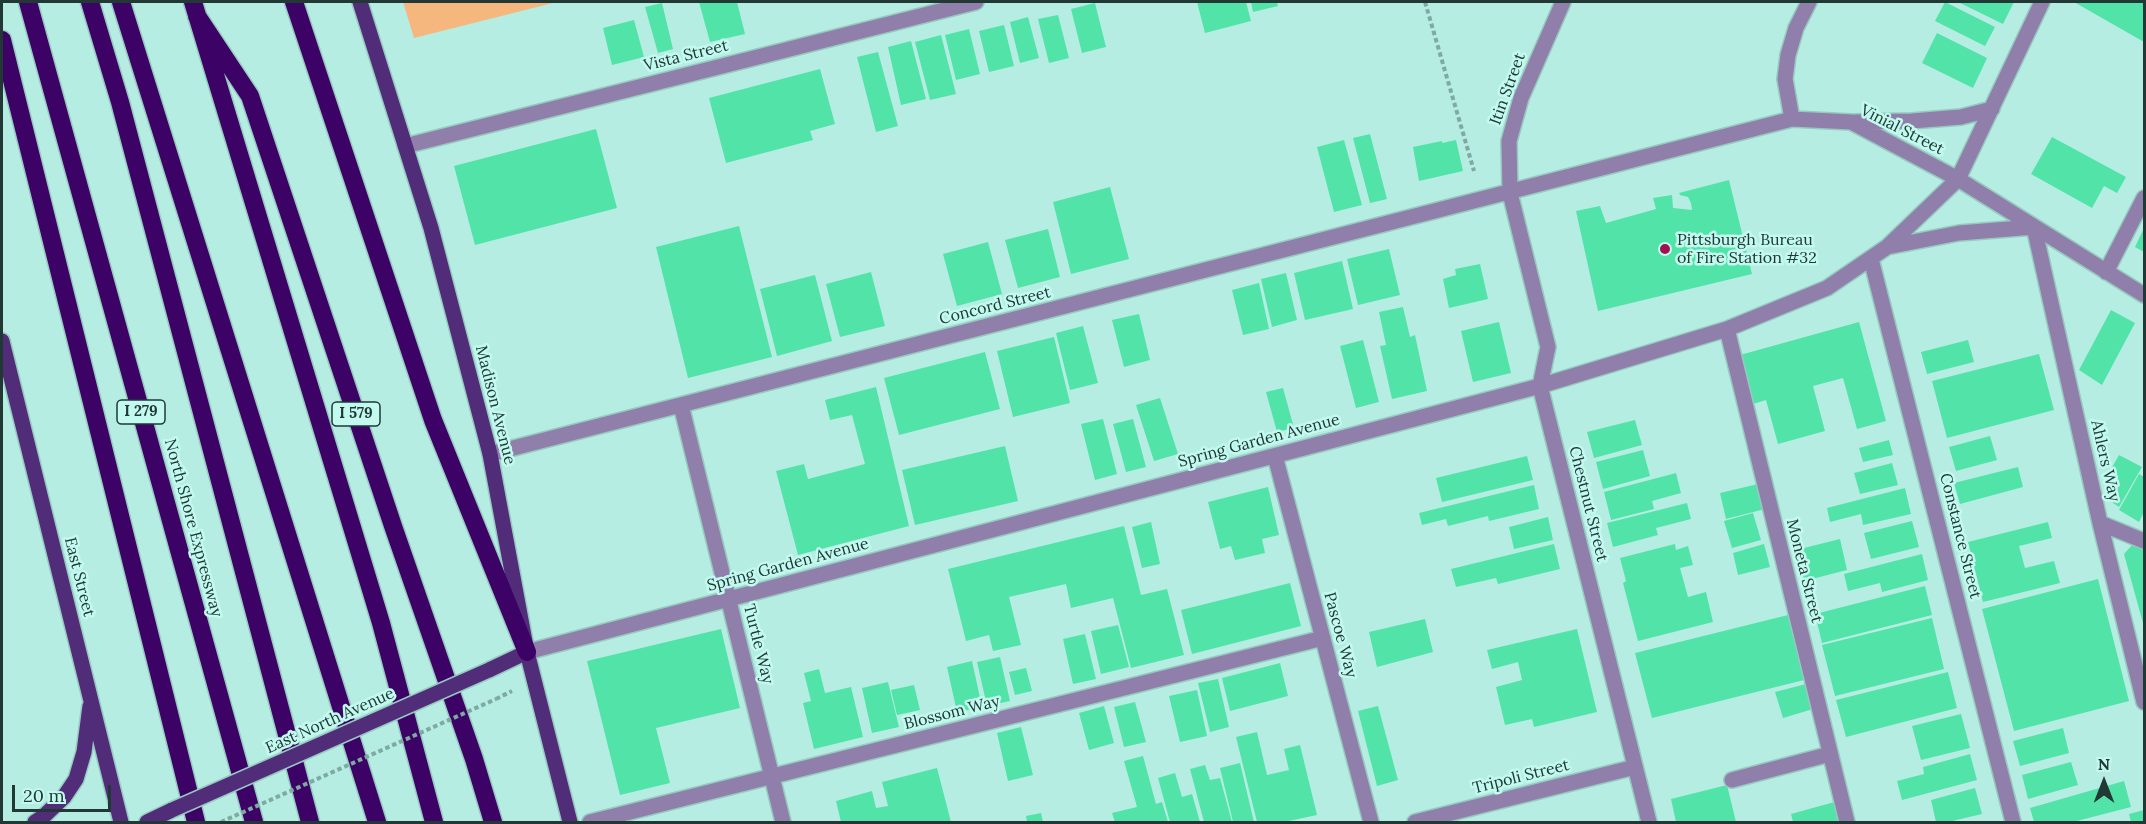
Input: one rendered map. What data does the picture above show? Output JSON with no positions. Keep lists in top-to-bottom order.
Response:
{
  "streets": {
    "highway": ["I 279", "I 579", "North Shore Expressway"],
    "main road": ["Madison Avenue", "East Street", "East North Avenue"],
    "street": [
      "Vista Street",
      "Itin Street",
      "Vinial Street",
      "Concord Street",
      "Spring Garden Avenue",
      "Ahlers Way",
      "Chestnut Street",
      "Constance Street",
      "Moneta Street",
      "Pascoe Way",
      "Turtle Way",
      "Blossom Way",
      "Tripoli Street"
    ]
  },
  "crossings": [
    ["Vista Street", "Madison Avenue"],
    ["Itin Street", "Vinial Street"],
    ["Itin Street", "Concord Street"],
    ["Itin Street", "Chestnut Street"],
    ["Vinial Street", "Concord Street"],
    ["Vinial Street", "Spring Garden Avenue"],
    ["Vinial Street", "Ahlers Way"],
    ["Vinial Street", "Chestnut Street"],
    ["Concord Street", "Madison Avenue"],
    ["Concord Street", "Chestnut Street"],
    ["Concord Street", "Turtle Way"],
    ["Madison Avenue", "Spring Garden Avenue"],
    ["Madison Avenue", "East North Avenue"],
    ["Spring Garden Avenue", "Chestnut Street"],
    ["Spring Garden Avenue", "Constance Street"],
    ["Spring Garden Avenue", "Moneta Street"],
    ["Spring Garden Avenue", "Pascoe Way"],
    ["Spring Garden Avenue", "Turtle Way"],
    ["Spring Garden Avenue", "East North Avenue"],
    ["Chestnut Street", "Tripoli Street"],
    ["Pascoe Way", "Blossom Way"],
    ["Turtle Way", "Blossom Way"]
  ],
  "places": ["Pittsburgh Bureau of Fire Station #32"],
  "scale_bar": "20 m",
  "north": "top"
}
